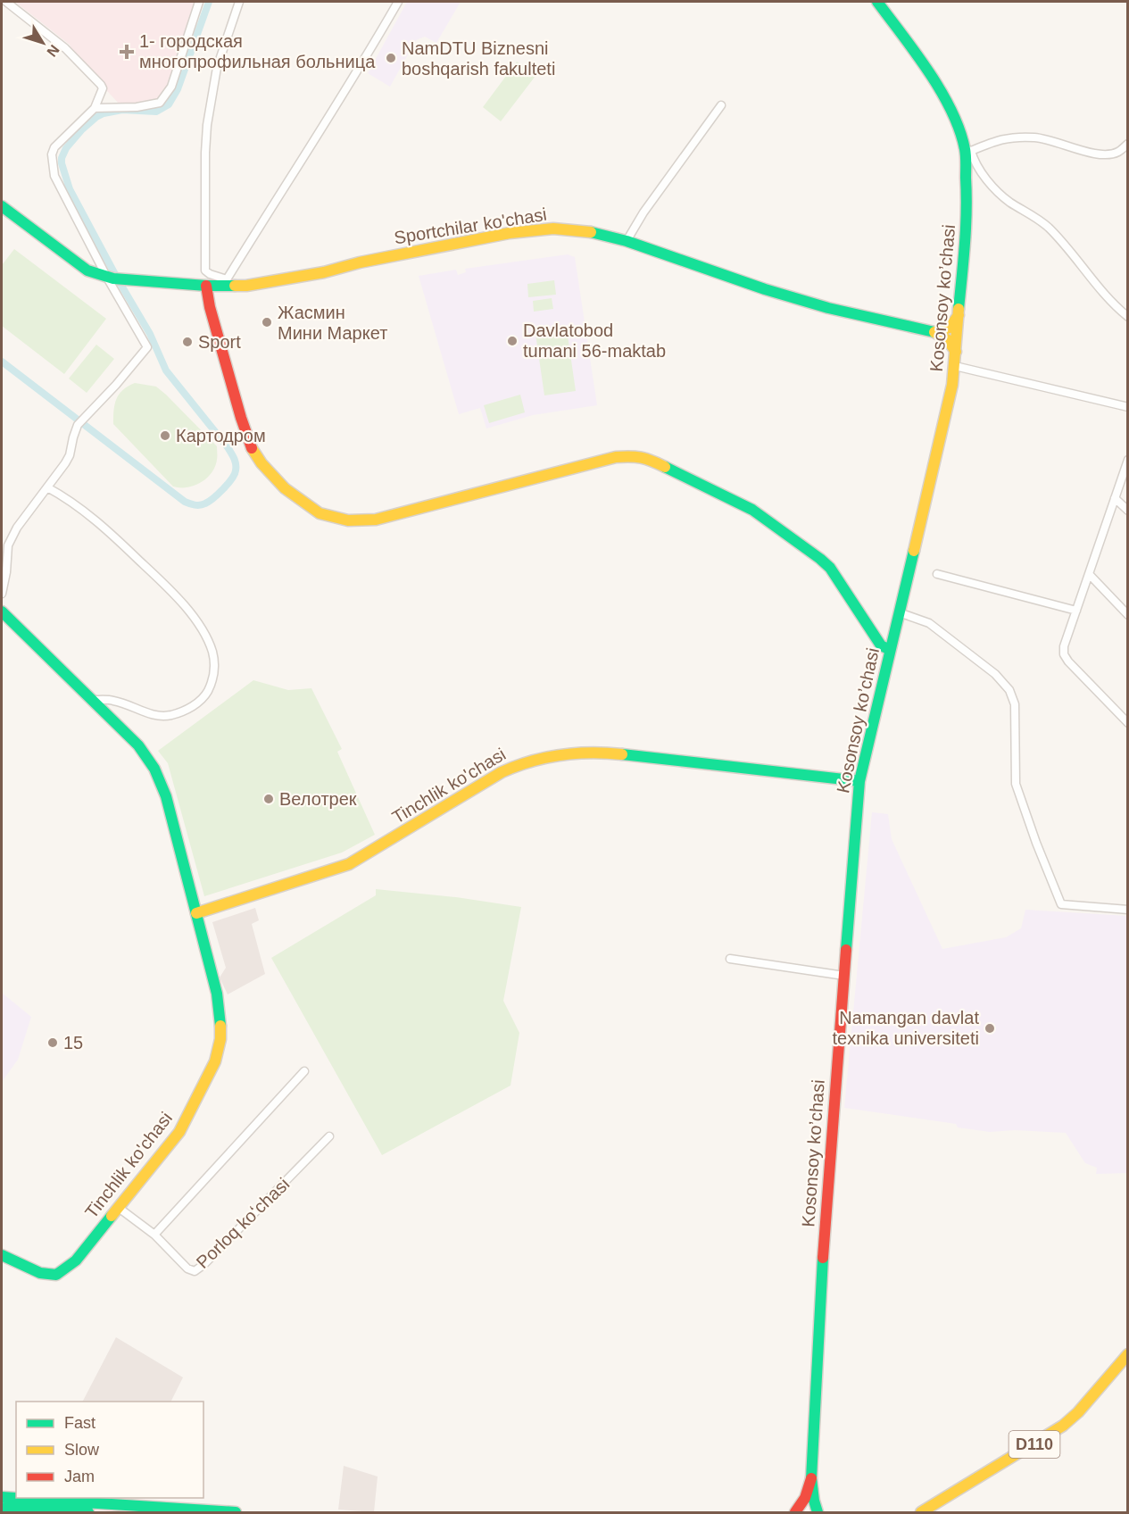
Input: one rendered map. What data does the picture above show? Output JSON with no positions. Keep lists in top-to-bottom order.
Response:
{
  "streets": {
    "street": [
      "Sportchilar ko'chasi",
      "Kosonsoy ko’chasi",
      "Tinchlik ko'chasi",
      "Porloq koʻchasi",
      "D110"
    ]
  },
  "crossings": [
    ["Kosonsoy ko’chasi", "Tinchlik ko'chasi"],
    ["Tinchlik ko'chasi", "Porloq koʻchasi"]
  ],
  "places": {
    "health": ["1- городская многопрофильная больница"],
    "other": [
      "NamDTU Biznesni boshqarish fakulteti",
      "Жасмин Мини Маркет",
      "Davlatobod tumani 56-maktab",
      "Sport",
      "Картодром",
      "Велотрек",
      "Namangan davlat texnika universiteti",
      "15"
    ]
  },
  "legend": ["Fast", "Slow", "Jam"],
  "north": "bottom right"
}
